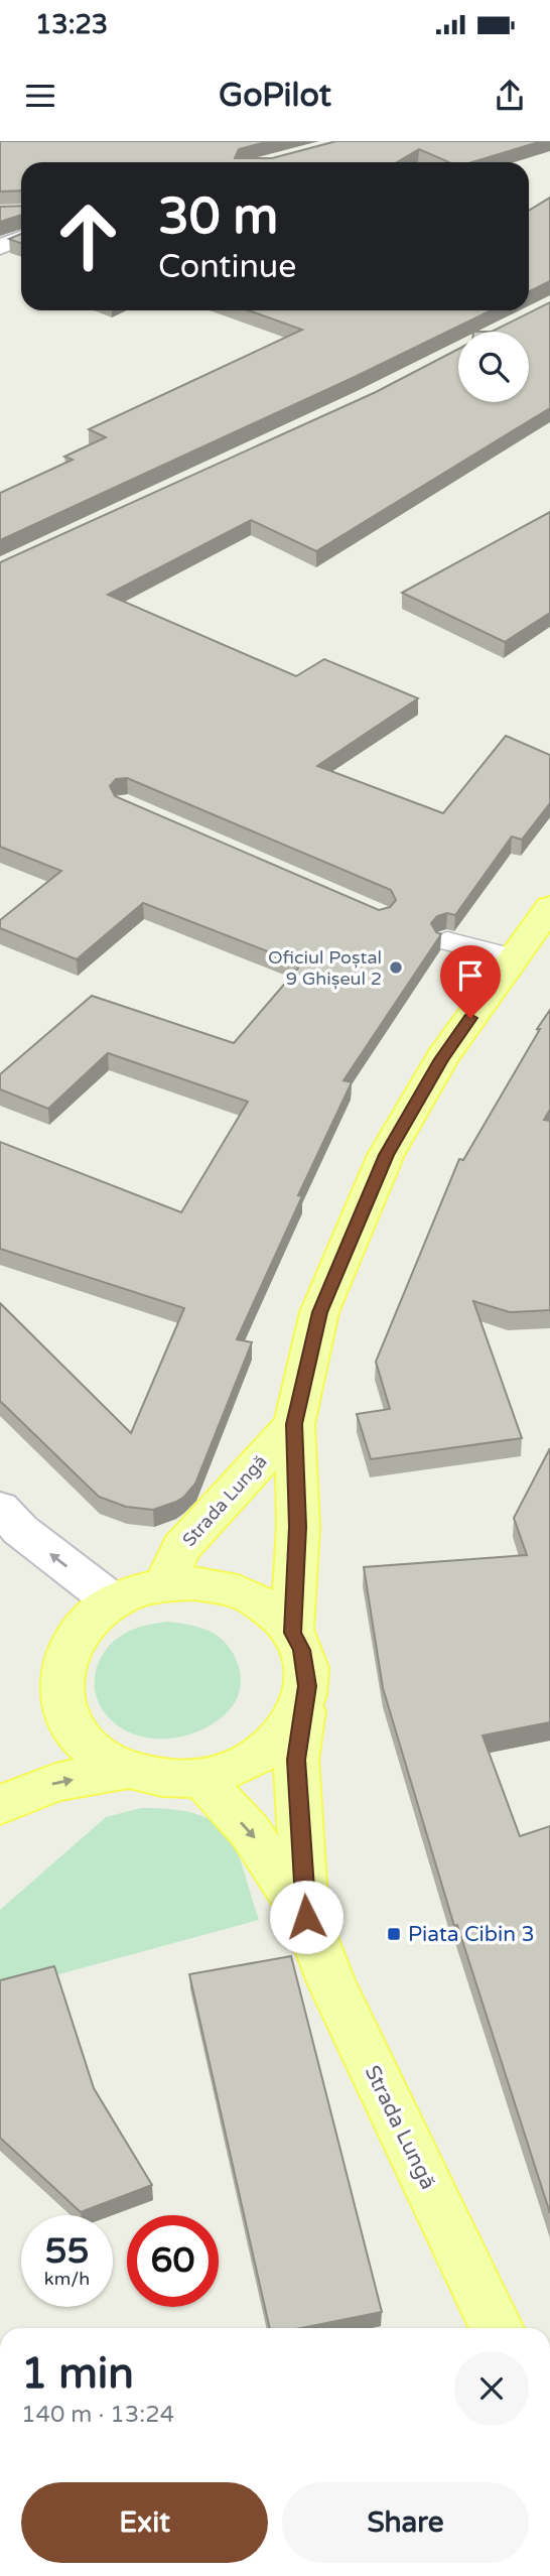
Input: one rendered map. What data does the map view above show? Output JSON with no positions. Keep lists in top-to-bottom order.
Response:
{
  "streets": {
    "main road": ["Strada Lungă"]
  },
  "places": {
    "other": ["Oficiul Poștal 9 Ghișeul 2"],
    "transit": ["Piata Cibin 3"]
  },
  "page": {
    "status": "13:23",
    "header": "GoPilot",
    "turn": ["30 m", "Continue"],
    "speed": "55 km/h",
    "limit": "60",
    "heading": ["1 min", "140 m · 13:24"],
    "buttons": ["Exit", "Share"]
  }
}
